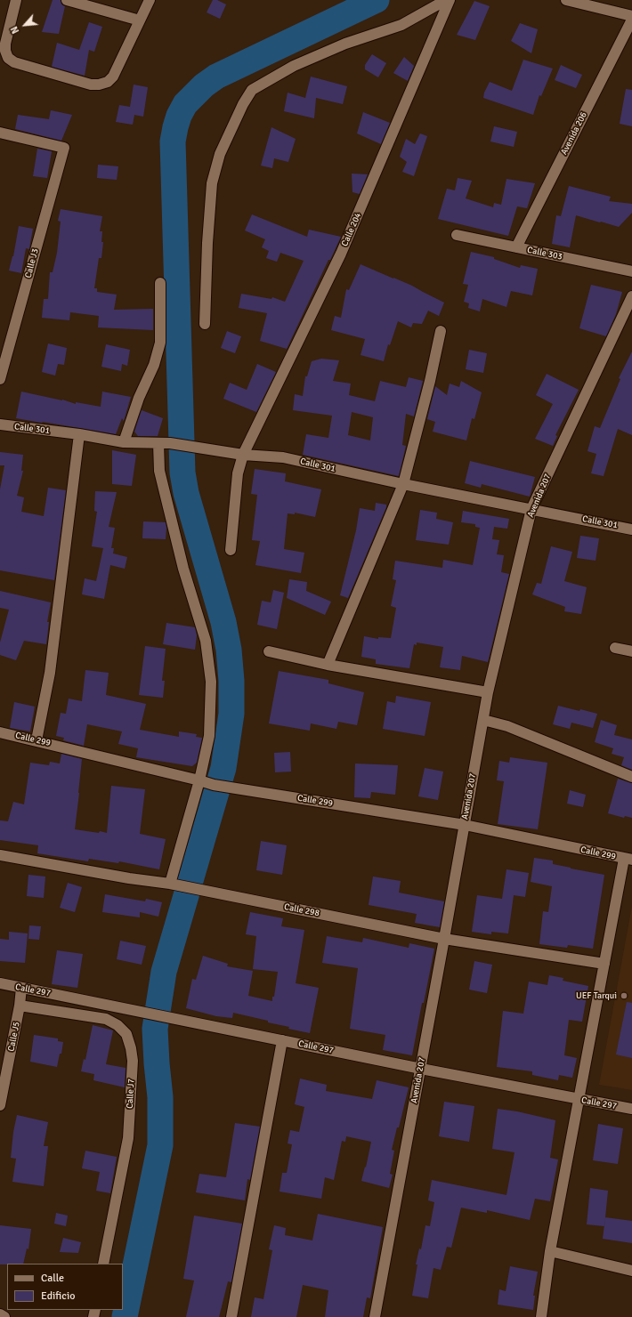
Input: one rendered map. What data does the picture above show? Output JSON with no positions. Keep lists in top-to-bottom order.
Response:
{
  "streets": {
    "street": [
      "Avenida 206",
      "Calle 204",
      "Calle 303",
      "Calle J3",
      "Calle 301",
      "Avenida 207",
      "Calle 299",
      "Calle 298",
      "Calle 297",
      "Calle J5",
      "Calle J7"
    ]
  },
  "crossings": [
    ["Avenida 206", "Calle 303"],
    ["Calle 204", "Calle 301"],
    ["Calle 301", "Avenida 207"],
    ["Avenida 207", "Calle 299"],
    ["Avenida 207", "Calle 298"],
    ["Avenida 207", "Calle 297"],
    ["Calle 297", "Calle J5"],
    ["Calle J5", "Calle J7"]
  ],
  "places": ["UEF Tarqui"],
  "legend": ["Calle", "Edificio"],
  "north": "bottom left"
}
